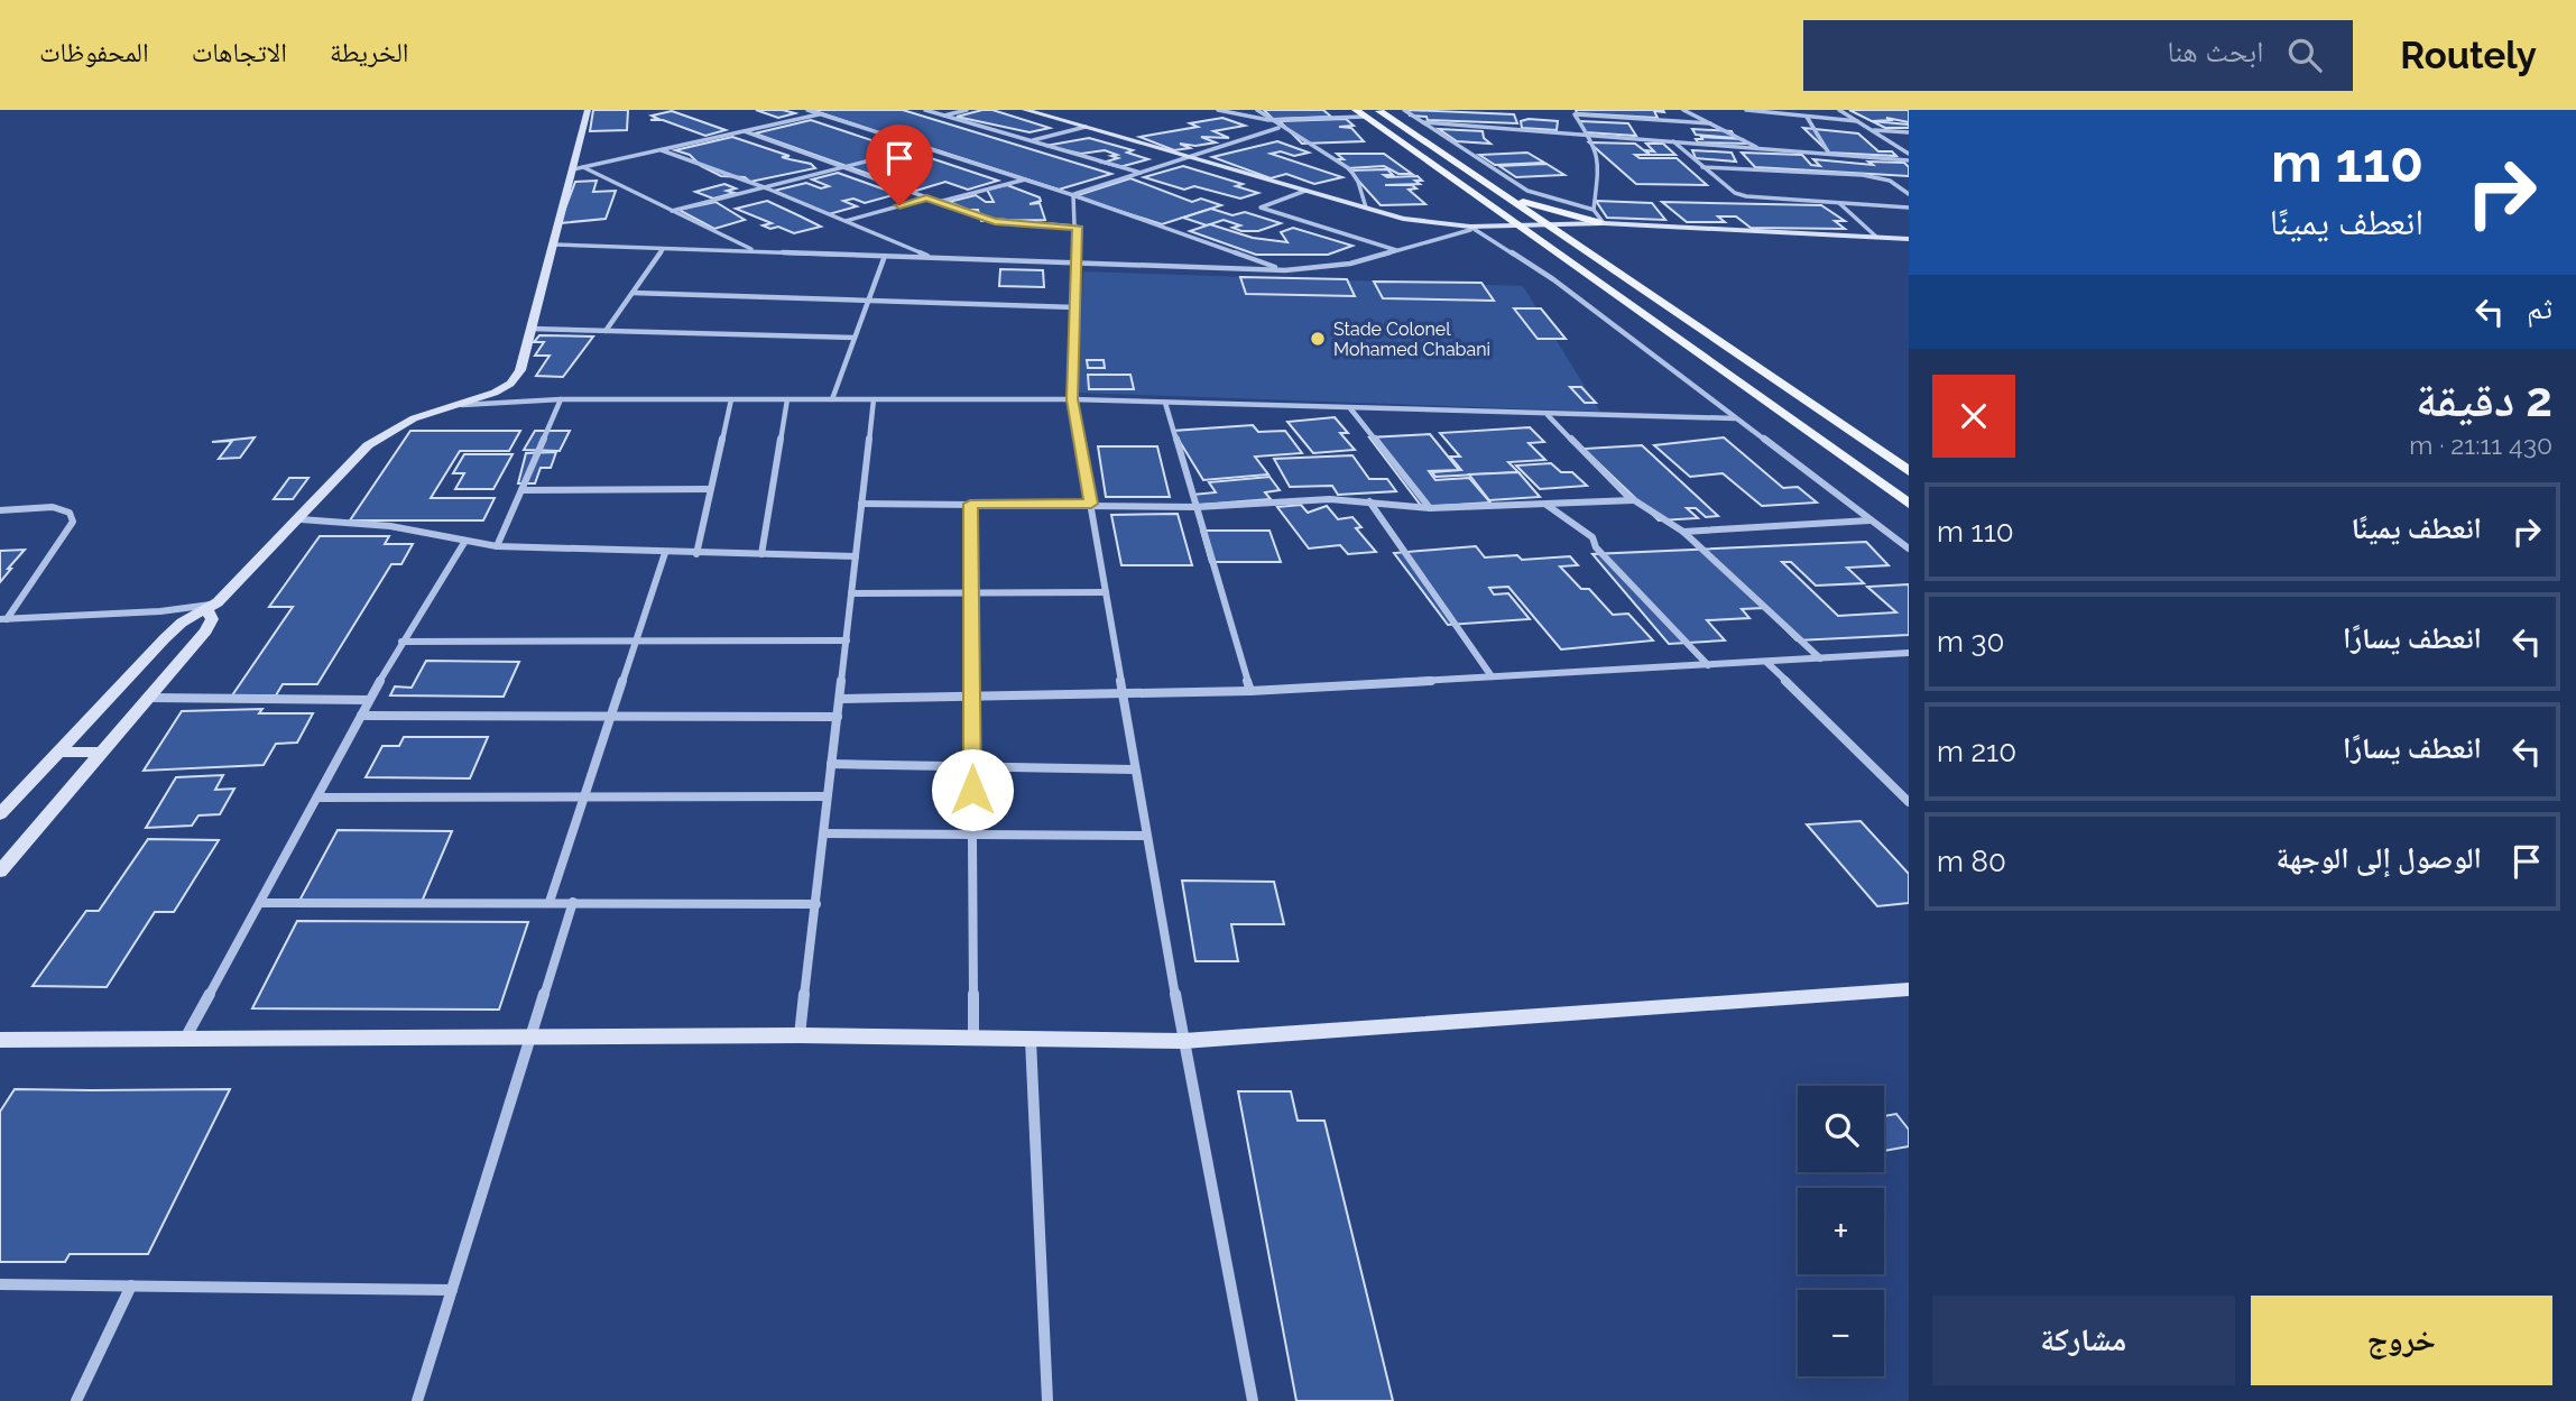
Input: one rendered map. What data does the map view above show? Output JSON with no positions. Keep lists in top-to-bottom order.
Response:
{
  "places": ["Stade Colonel Mohamed Chabani"],
  "page": {
    "header": "Routely",
    "search": "ابحث هنا",
    "nav": ["الخريطة", "الاتجاهات", "المحفوظات"],
    "turn": ["110 m", "انعطف يمينًا"],
    "then": "ثم",
    "heading": ["2 دقيقة", "430 m · 21:11"],
    "list": [
      {
        "name": "انعطف يمينًا",
        "value": "110 m"
      },
      {
        "name": "انعطف يسارًا",
        "value": "30 m"
      },
      {
        "name": "انعطف يسارًا",
        "value": "210 m"
      },
      {
        "name": "الوصول إلى الوجهة",
        "value": "80 m"
      }
    ],
    "map_buttons": ["+", "−"],
    "buttons": ["خروج", "مشاركة"]
  }
}
